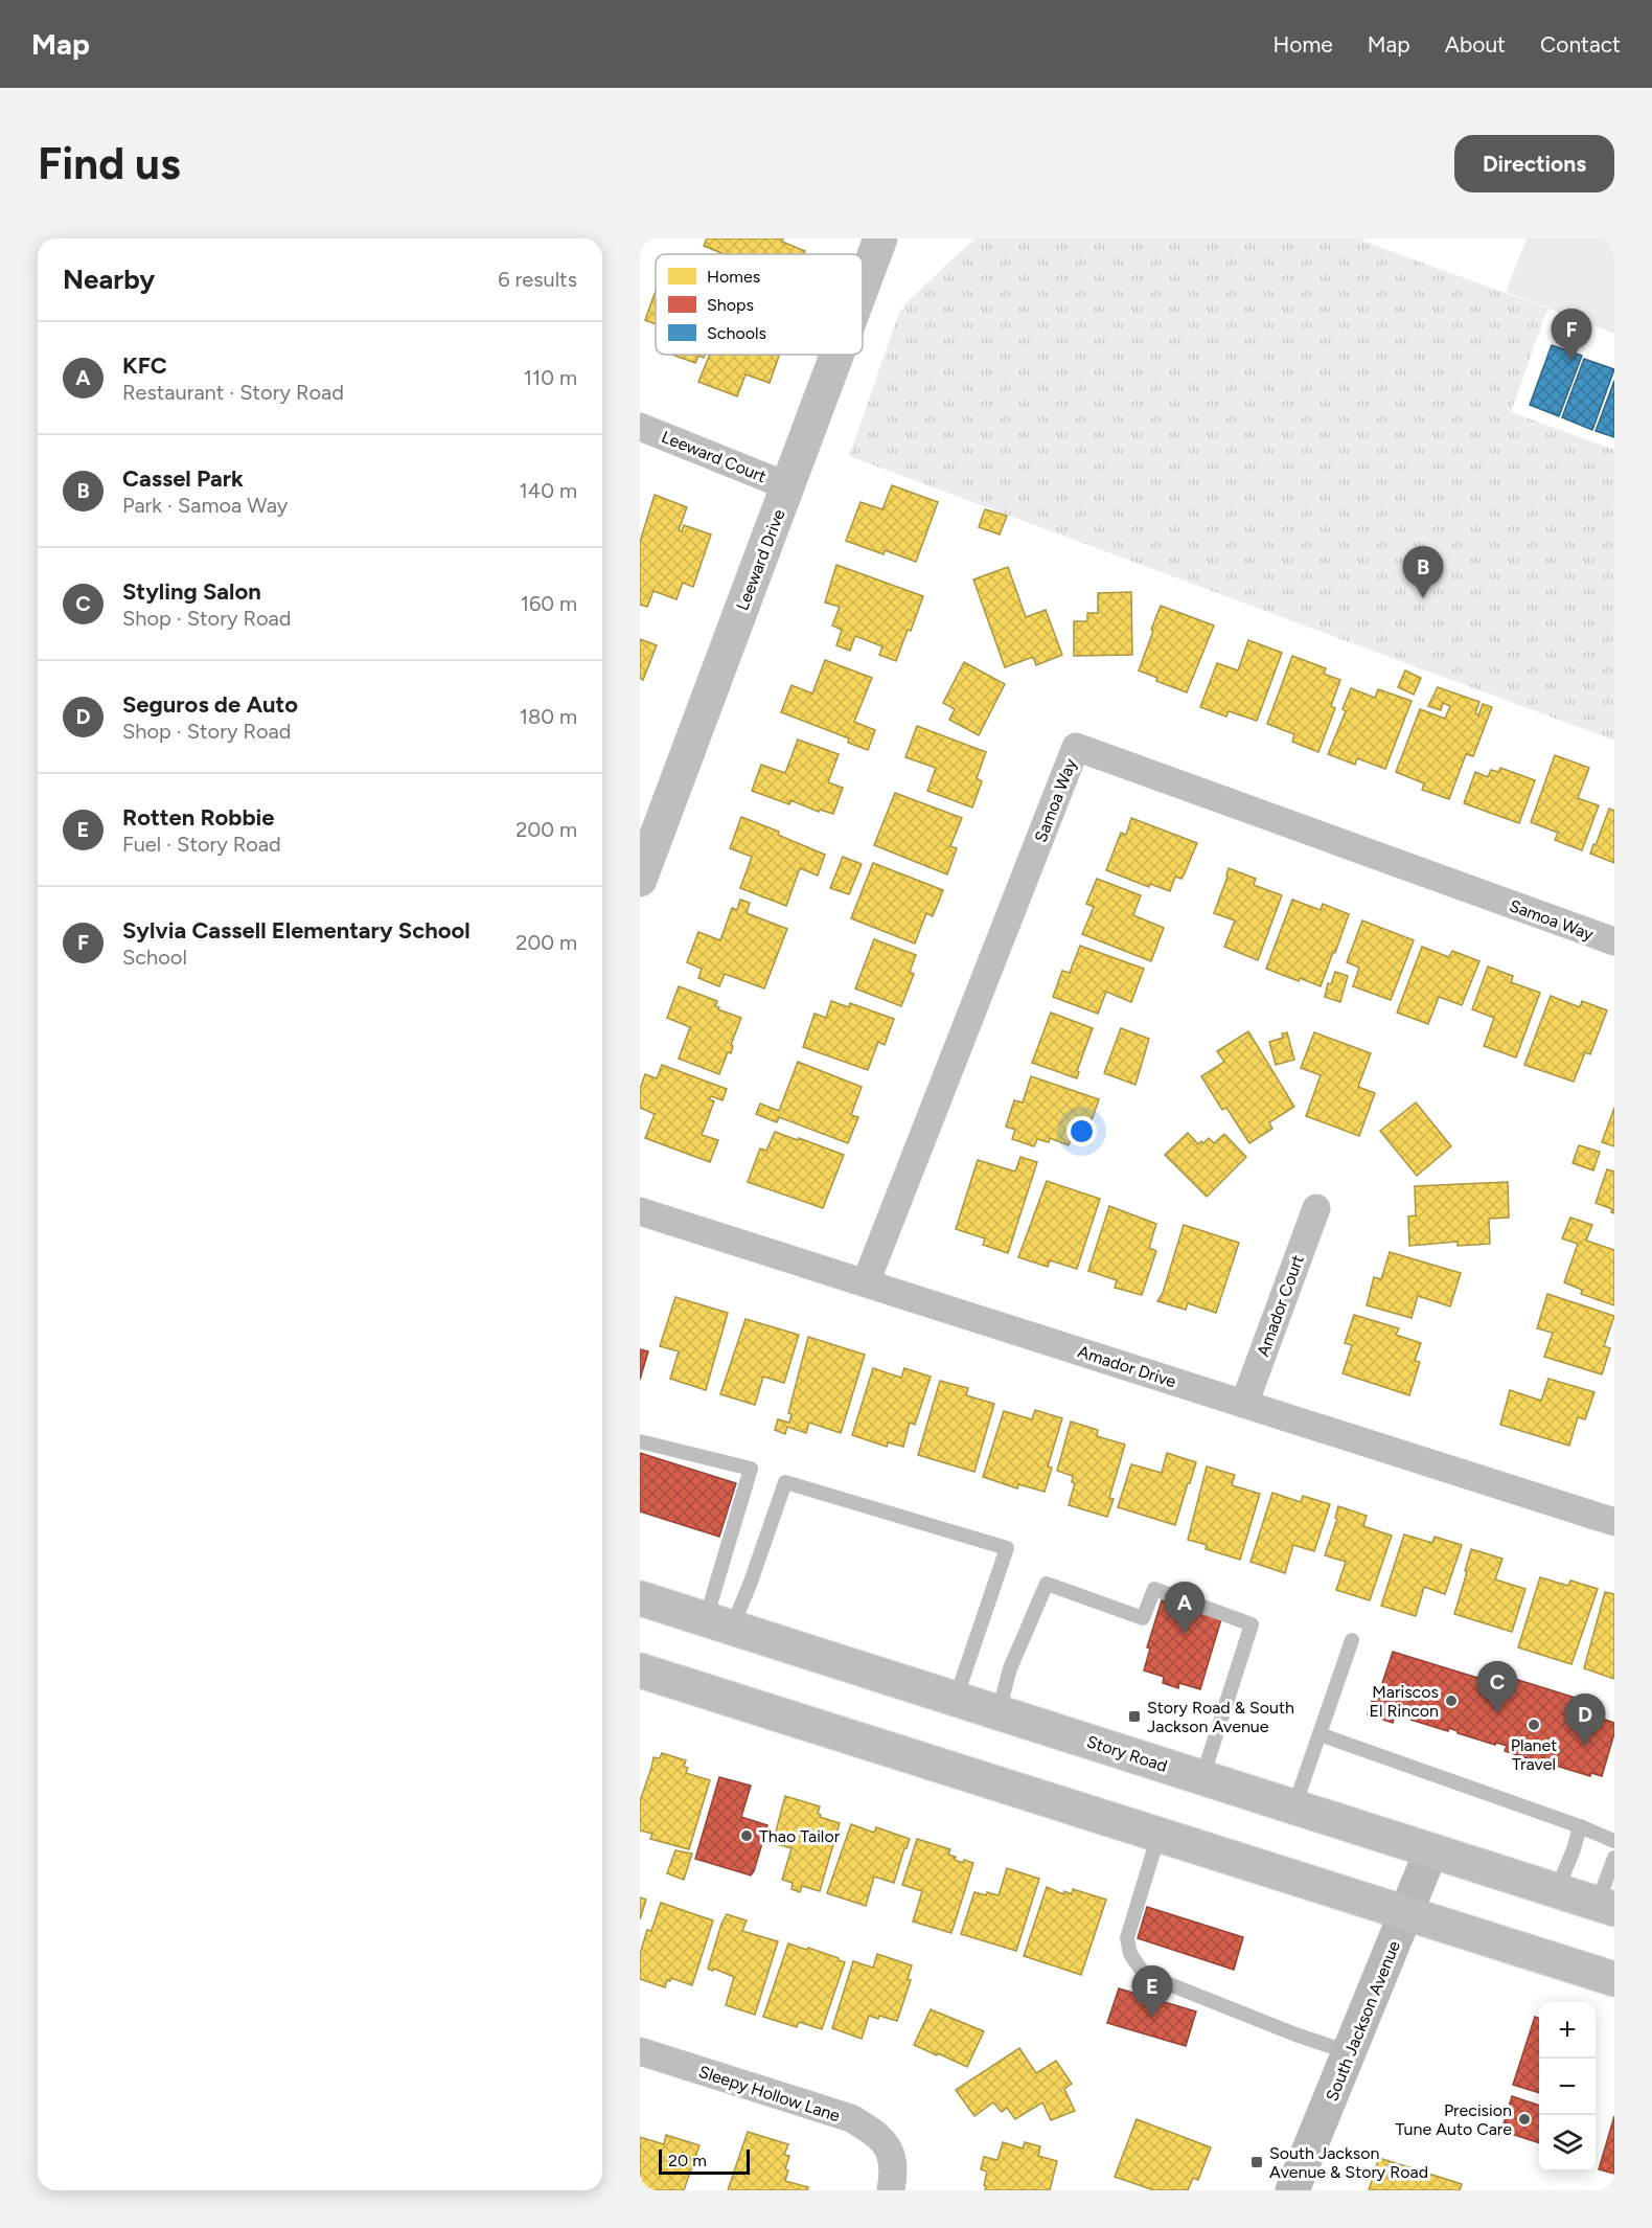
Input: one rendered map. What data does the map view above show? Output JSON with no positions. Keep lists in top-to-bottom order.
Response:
{
  "streets": {
    "main road": ["Leeward Drive", "Story Road", "South Jackson Avenue"],
    "street": [
      "Leeward Court",
      "Samoa Way",
      "Amador Court",
      "Amador Drive",
      "Sleepy Hollow Lane"
    ]
  },
  "crossings": [
    ["Leeward Court", "Leeward Drive"],
    ["Samoa Way", "Amador Drive"],
    ["Amador Court", "Amador Drive"],
    ["Story Road", "South Jackson Avenue"]
  ],
  "places": {
    "other": [
      "Mariscos El Rincon",
      "Planet Travel",
      "Thao Tailor",
      "Precision Tune Auto Care"
    ],
    "transit": ["Story Road & South Jackson Avenue", "South Jackson Avenue & Story Road"]
  },
  "legend": ["Homes", "Shops", "Schools"],
  "scale_bar": "20 m",
  "page": {
    "header": "Map",
    "nav": [
      "Home",
      "Map",
      "About",
      "Contact"
    ],
    "buttons": "Directions",
    "title": "Find us",
    "heading": ["Nearby", "6 results"],
    "pins": [
      "F",
      "B",
      "A",
      "C",
      "D",
      "E"
    ],
    "list": [
      {
        "mark": "A",
        "name": "KFC",
        "note": "Restaurant · Story Road",
        "value": "110 m"
      },
      {
        "mark": "B",
        "name": "Cassel Park",
        "note": "Park · Samoa Way",
        "value": "140 m"
      },
      {
        "mark": "C",
        "name": "Styling Salon",
        "note": "Shop · Story Road",
        "value": "160 m"
      },
      {
        "mark": "D",
        "name": "Seguros de Auto",
        "note": "Shop · Story Road",
        "value": "180 m"
      },
      {
        "mark": "E",
        "name": "Rotten Robbie",
        "note": "Fuel · Story Road",
        "value": "200 m"
      },
      {
        "mark": "F",
        "name": "Sylvia Cassell Elementary School",
        "note": "School",
        "value": "200 m"
      }
    ],
    "map_buttons": ["+", "−"],
    "scale": "20 m"
  }
}
